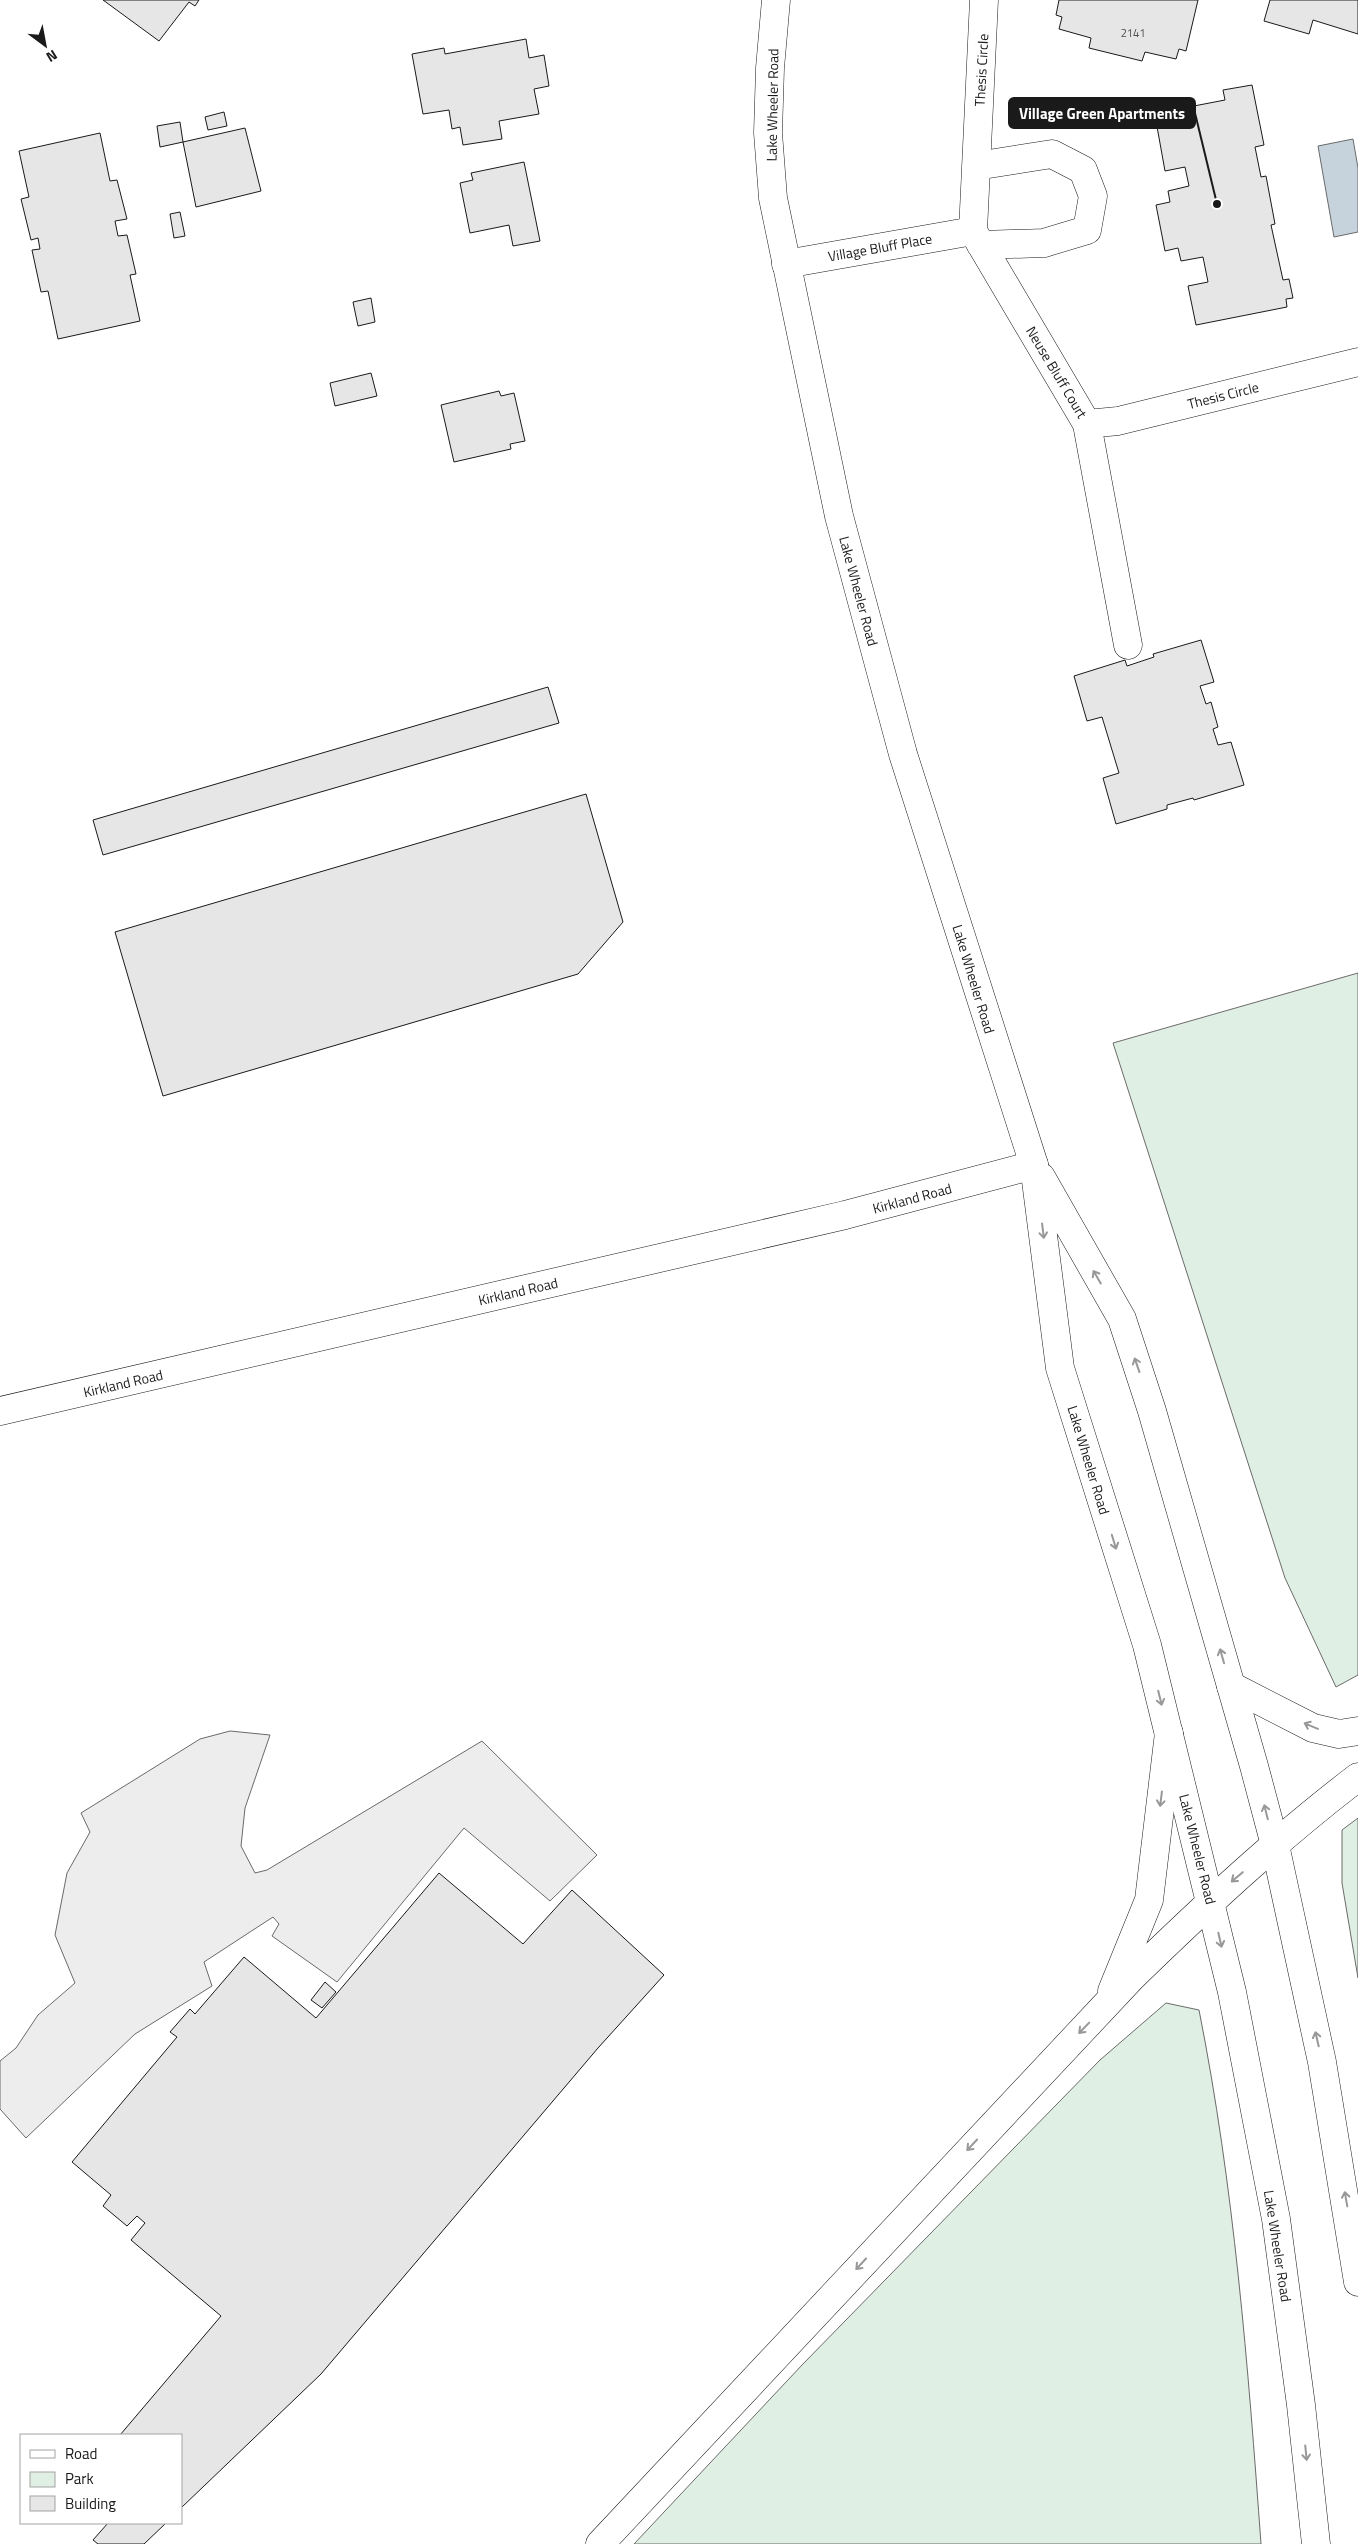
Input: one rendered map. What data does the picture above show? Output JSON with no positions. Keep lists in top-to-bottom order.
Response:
{
  "streets": {
    "main road": [
      "Thesis Circle",
      "Lake Wheeler Road",
      "Village Bluff Place",
      "Neuse Bluff Court",
      "Kirkland Road"
    ]
  },
  "crossings": [
    ["Thesis Circle", "Village Bluff Place"],
    ["Thesis Circle", "Neuse Bluff Court"],
    ["Lake Wheeler Road", "Village Bluff Place"],
    ["Lake Wheeler Road", "Kirkland Road"],
    ["Village Bluff Place", "Neuse Bluff Court"]
  ],
  "places": ["Village Green Apartments"],
  "house_numbers": ["2141"],
  "legend": ["Road", "Park", "Building"],
  "north": "bottom right"
}
